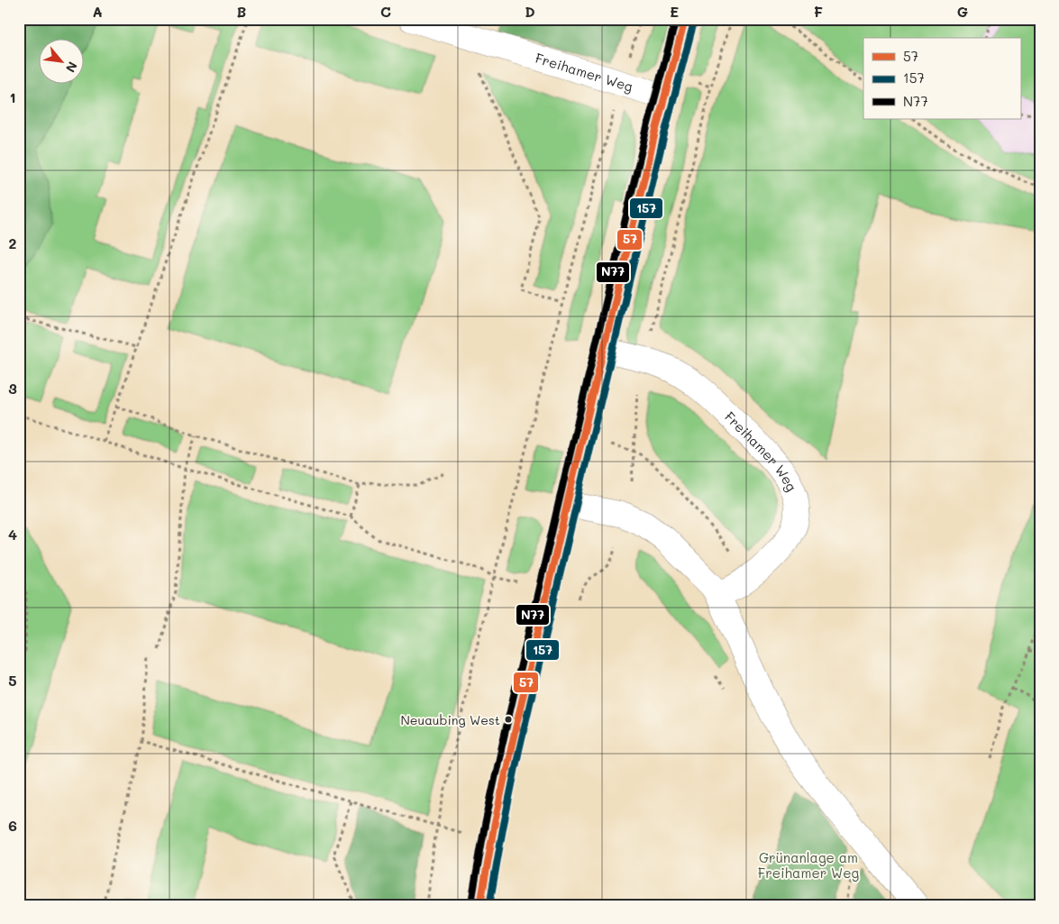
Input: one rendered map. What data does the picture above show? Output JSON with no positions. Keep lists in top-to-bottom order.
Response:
{
  "streets": {
    "street": ["Freihamer Weg"]
  },
  "parks": ["Grünanlage am Freihamer Weg"],
  "places": ["Neuaubing West"],
  "lines": ["transit line 57", "transit line N77", "transit line 157"],
  "legend": ["57", "157", "N77"],
  "north": "bottom right",
  "grid": {
    "columns": [
      "A",
      "B",
      "C",
      "D",
      "E",
      "F",
      "G"
    ],
    "rows": [
      "1",
      "2",
      "3",
      "4",
      "5",
      "6"
    ]
  }
}
